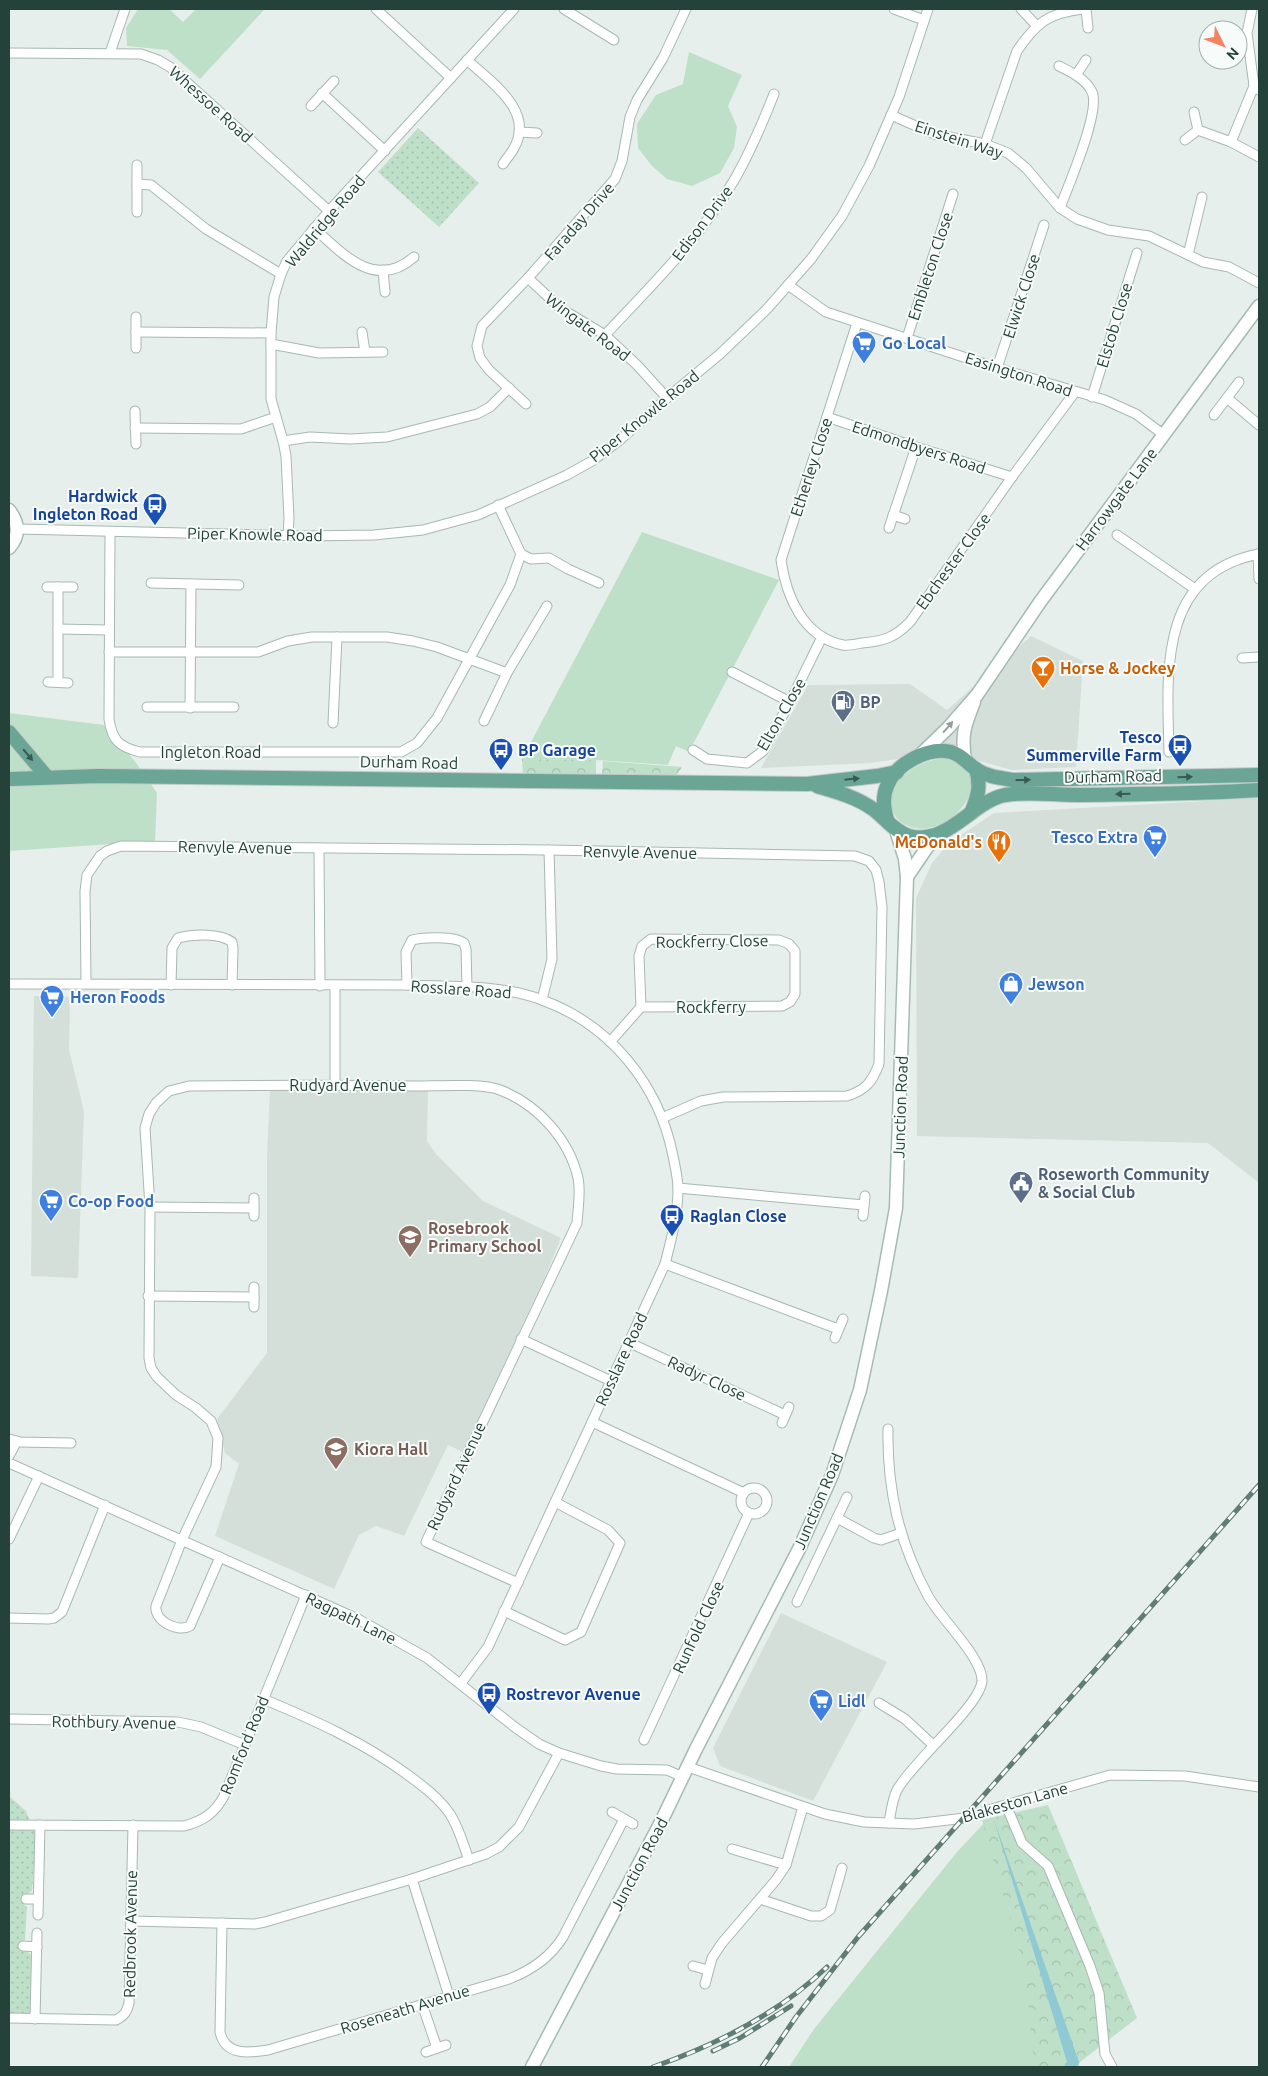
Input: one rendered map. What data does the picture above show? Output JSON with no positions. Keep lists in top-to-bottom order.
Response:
{
  "streets": {
    "main road": ["Harrowgate Lane", "Durham Road", "Junction Road"],
    "street": [
      "Whessoe Road",
      "Einstein Way",
      "Waldridge Road",
      "Faraday Drive",
      "Edison Drive",
      "Embleton Close",
      "Elwick Close",
      "Elstob Close",
      "Wingate Road",
      "Easington Road",
      "Piper Knowle Road",
      "Edmondbyers Road",
      "Etherley Close",
      "Ebchester Close",
      "Elton Close",
      "Ingleton Road",
      "Renvyle Avenue",
      "Rockferry Close",
      "Rosslare Road",
      "Rockferry",
      "Rudyard Avenue",
      "Radyr Close",
      "Ragpath Lane",
      "Runfold Close",
      "Rothbury Avenue",
      "Romford Road",
      "Blakeston Lane",
      "Redbrook Avenue",
      "Roseneath Avenue"
    ]
  },
  "crossings": [
    ["Whessoe Road", "Waldridge Road"],
    ["Einstein Way", "Piper Knowle Road"],
    ["Waldridge Road", "Piper Knowle Road"],
    ["Faraday Drive", "Wingate Road"],
    ["Edison Drive", "Wingate Road"],
    ["Embleton Close", "Easington Road"],
    ["Elwick Close", "Easington Road"],
    ["Elstob Close", "Easington Road"],
    ["Wingate Road", "Piper Knowle Road"],
    ["Easington Road", "Piper Knowle Road"],
    ["Easington Road", "Etherley Close"],
    ["Easington Road", "Harrowgate Lane"],
    ["Easington Road", "Ebchester Close"],
    ["Piper Knowle Road", "Ingleton Road"],
    ["Edmondbyers Road", "Etherley Close"],
    ["Edmondbyers Road", "Ebchester Close"],
    ["Etherley Close", "Ebchester Close"],
    ["Harrowgate Lane", "Durham Road"],
    ["Harrowgate Lane", "Junction Road"],
    ["Ebchester Close", "Elton Close"],
    ["Durham Road", "Junction Road"],
    ["Renvyle Avenue", "Rosslare Road"],
    ["Rockferry Close", "Rockferry"],
    ["Rosslare Road", "Rudyard Avenue"],
    ["Rosslare Road", "Radyr Close"],
    ["Rosslare Road", "Ragpath Lane"],
    ["Rudyard Avenue", "Ragpath Lane"],
    ["Junction Road", "Ragpath Lane"],
    ["Junction Road", "Blakeston Lane"],
    ["Ragpath Lane", "Romford Road"],
    ["Ragpath Lane", "Blakeston Lane"],
    ["Rothbury Avenue", "Romford Road"],
    ["Romford Road", "Redbrook Avenue"]
  ],
  "places": {
    "supermarket": [
      "Go Local",
      "Tesco Extra",
      "Heron Foods",
      "Co-op Food",
      "Lidl"
    ],
    "bus stop": [
      "Hardwick Ingleton Road",
      "Tesco Summerville Farm",
      "BP Garage",
      "Raglan Close",
      "Rostrevor Avenue"
    ],
    "bar": ["Horse & Jockey"],
    "fuel station": ["BP"],
    "restaurant": ["McDonald's"],
    "shop": ["Jewson"],
    "public building": ["Roseworth Community & Social Club"],
    "school or university": ["Rosebrook Primary School", "Kiora Hall"]
  },
  "north": "bottom right"
}
